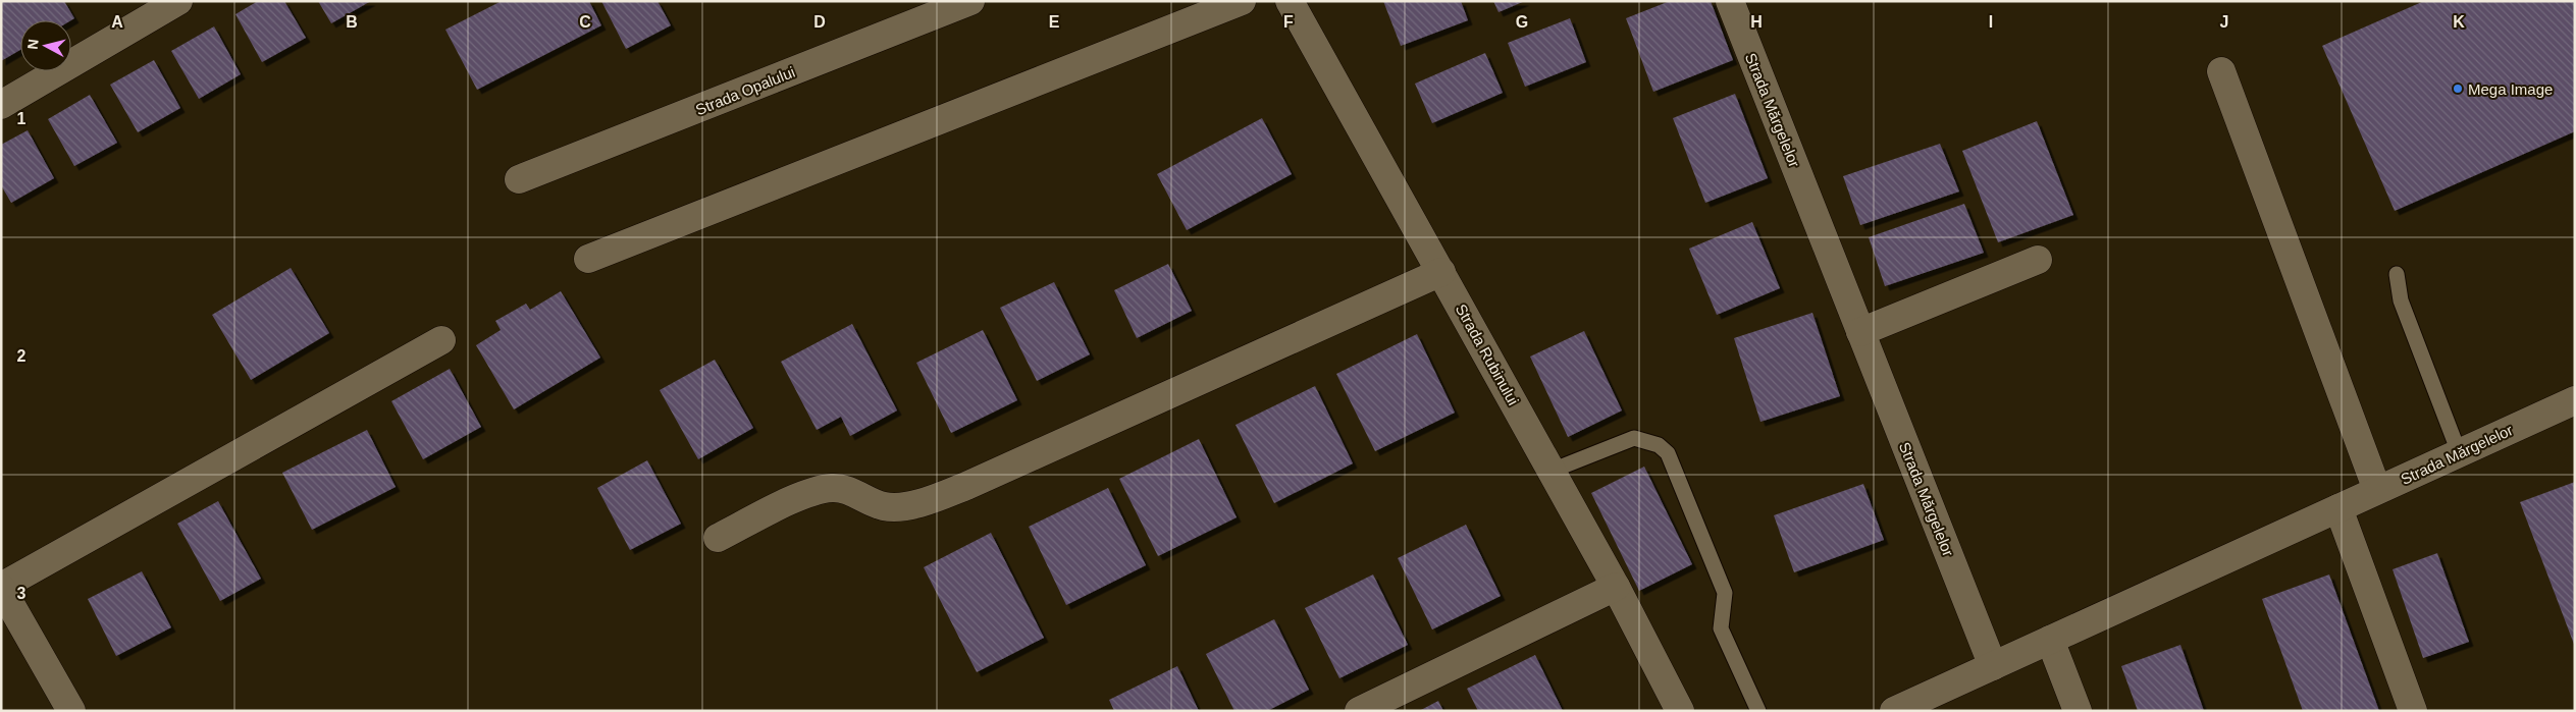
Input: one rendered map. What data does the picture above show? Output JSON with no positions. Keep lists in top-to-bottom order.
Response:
{
  "streets": {
    "street": ["Strada Opalului", "Strada Mărgelelor", "Strada Rubinului"]
  },
  "places": ["Mega Image"],
  "north": "left",
  "grid": {
    "columns": [
      "A",
      "B",
      "C",
      "D",
      "E",
      "F",
      "G",
      "H",
      "I",
      "J",
      "K"
    ],
    "rows": ["1", "2", "3"]
  }
}
